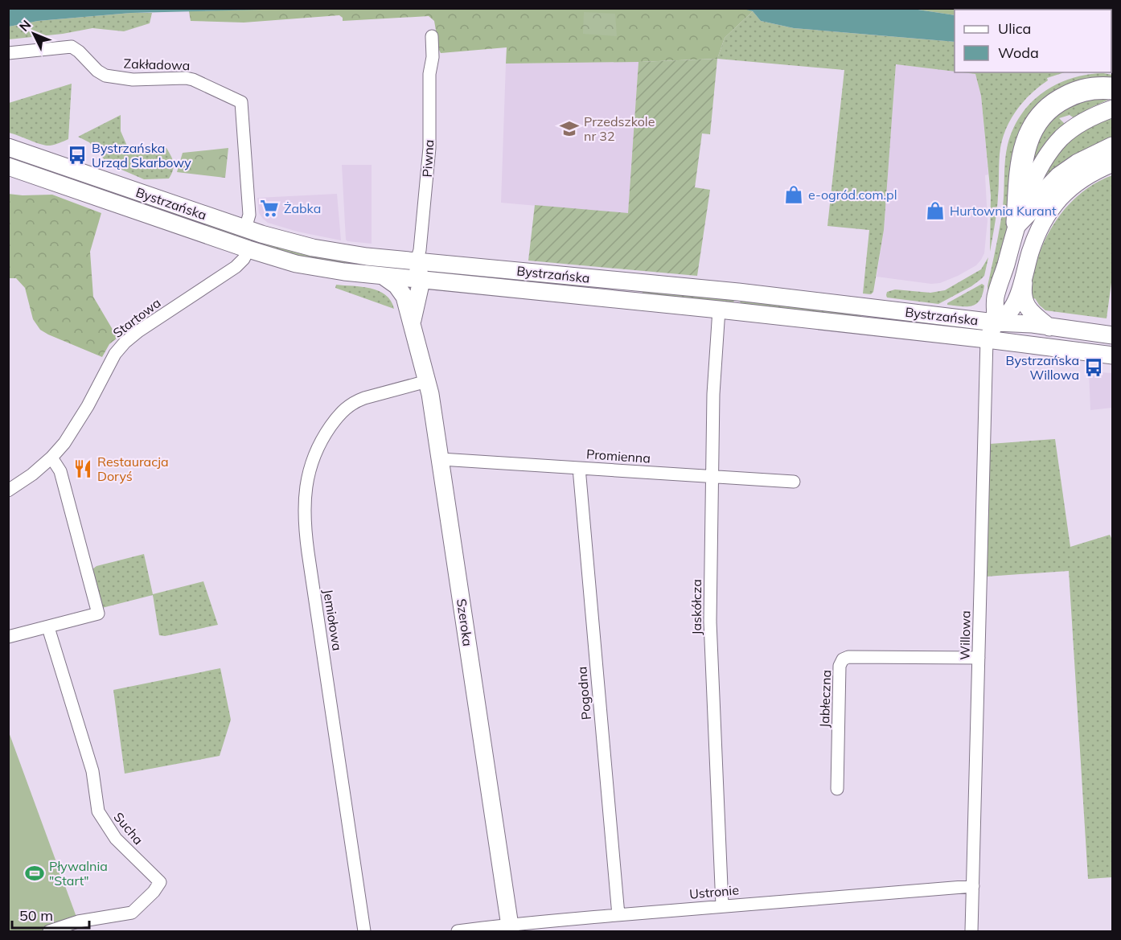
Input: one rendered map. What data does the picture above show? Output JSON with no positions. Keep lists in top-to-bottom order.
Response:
{
  "streets": {
    "main road": ["Piwna", "Bystrzańska", "Szeroka"],
    "street": [
      "Zakładowa",
      "Startowa",
      "Promienna",
      "Jaskółcza",
      "Jemiołowa",
      "Willowa",
      "Pogodna",
      "Jabłeczna",
      "Sucha",
      "Ustronie"
    ]
  },
  "crossings": [
    ["Zakładowa", "Bystrzańska"],
    ["Piwna", "Bystrzańska"],
    ["Piwna", "Szeroka"],
    ["Bystrzańska", "Startowa"],
    ["Bystrzańska", "Jaskółcza"],
    ["Bystrzańska", "Szeroka"],
    ["Bystrzańska", "Willowa"],
    ["Promienna", "Jaskółcza"],
    ["Promienna", "Szeroka"],
    ["Promienna", "Pogodna"],
    ["Jaskółcza", "Ustronie"],
    ["Jemiołowa", "Szeroka"],
    ["Szeroka", "Ustronie"],
    ["Willowa", "Jabłeczna"],
    ["Willowa", "Ustronie"],
    ["Pogodna", "Ustronie"]
  ],
  "places": {
    "school or university": ["Przedszkole nr 32"],
    "bus stop": ["Bystrzańska Urząd Skarbowy", "Bystrzańska Willowa"],
    "shop": ["e-ogród.com.pl", "Hurtownia Kurant"],
    "supermarket": ["Żabka"],
    "restaurant": ["Restauracja Doryś"],
    "sports": ["Pływalnia \"Start\""]
  },
  "legend": ["Ulica", "Woda"],
  "scale_bar": "50 m",
  "north": "top left"
}
